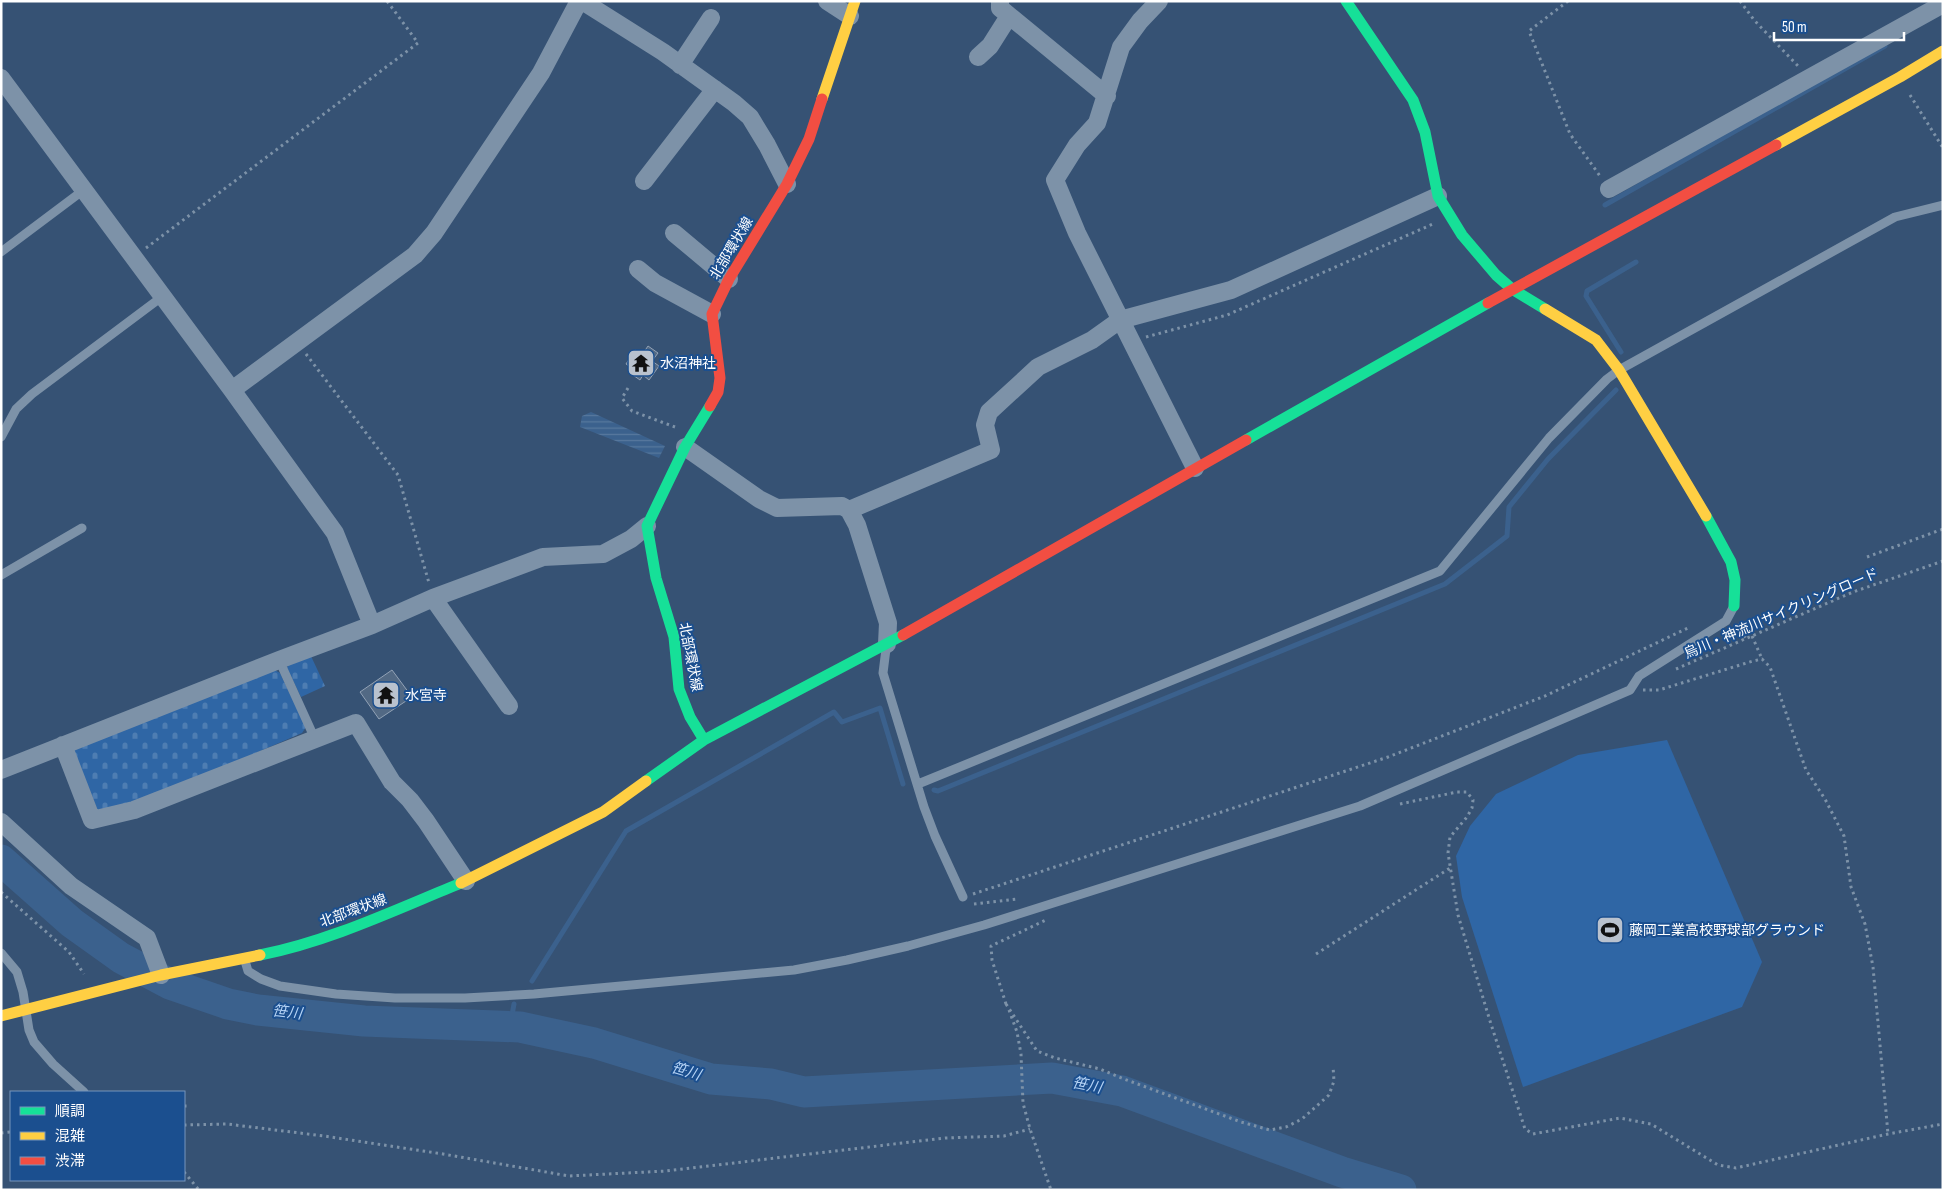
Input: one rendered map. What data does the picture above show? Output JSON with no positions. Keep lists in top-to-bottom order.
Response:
{
  "streets": {
    "street": ["北部環状線"],
    "path": ["烏川・神流川サイクリングロード"]
  },
  "water": ["笹川"],
  "places": {
    "temple": ["水沼神社", "水宮寺"],
    "sports": ["藤岡工業高校野球部グラウンド"]
  },
  "legend": ["順調", "混雑", "渋滞"],
  "scale_bar": "50 m"
}
